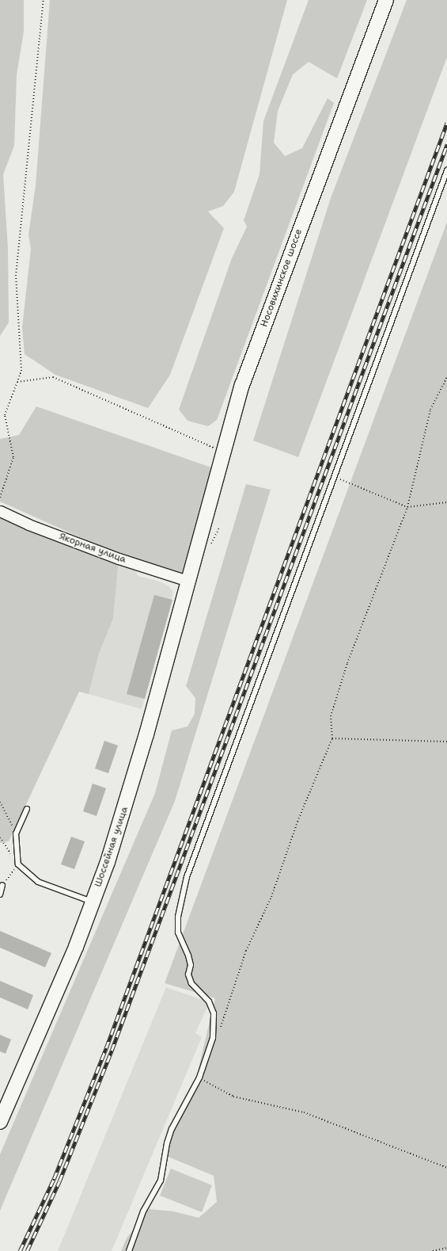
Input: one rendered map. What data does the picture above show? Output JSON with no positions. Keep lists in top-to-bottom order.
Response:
{
  "streets": {
    "main road": ["Носовихинское шоссе", "Шоссейная улица"],
    "street": ["Якорная улица"]
  },
  "crossings": [
    ["Носовихинское шоссе", "Шоссейная улица"],
    ["Якорная улица", "Шоссейная улица"]
  ]
}
